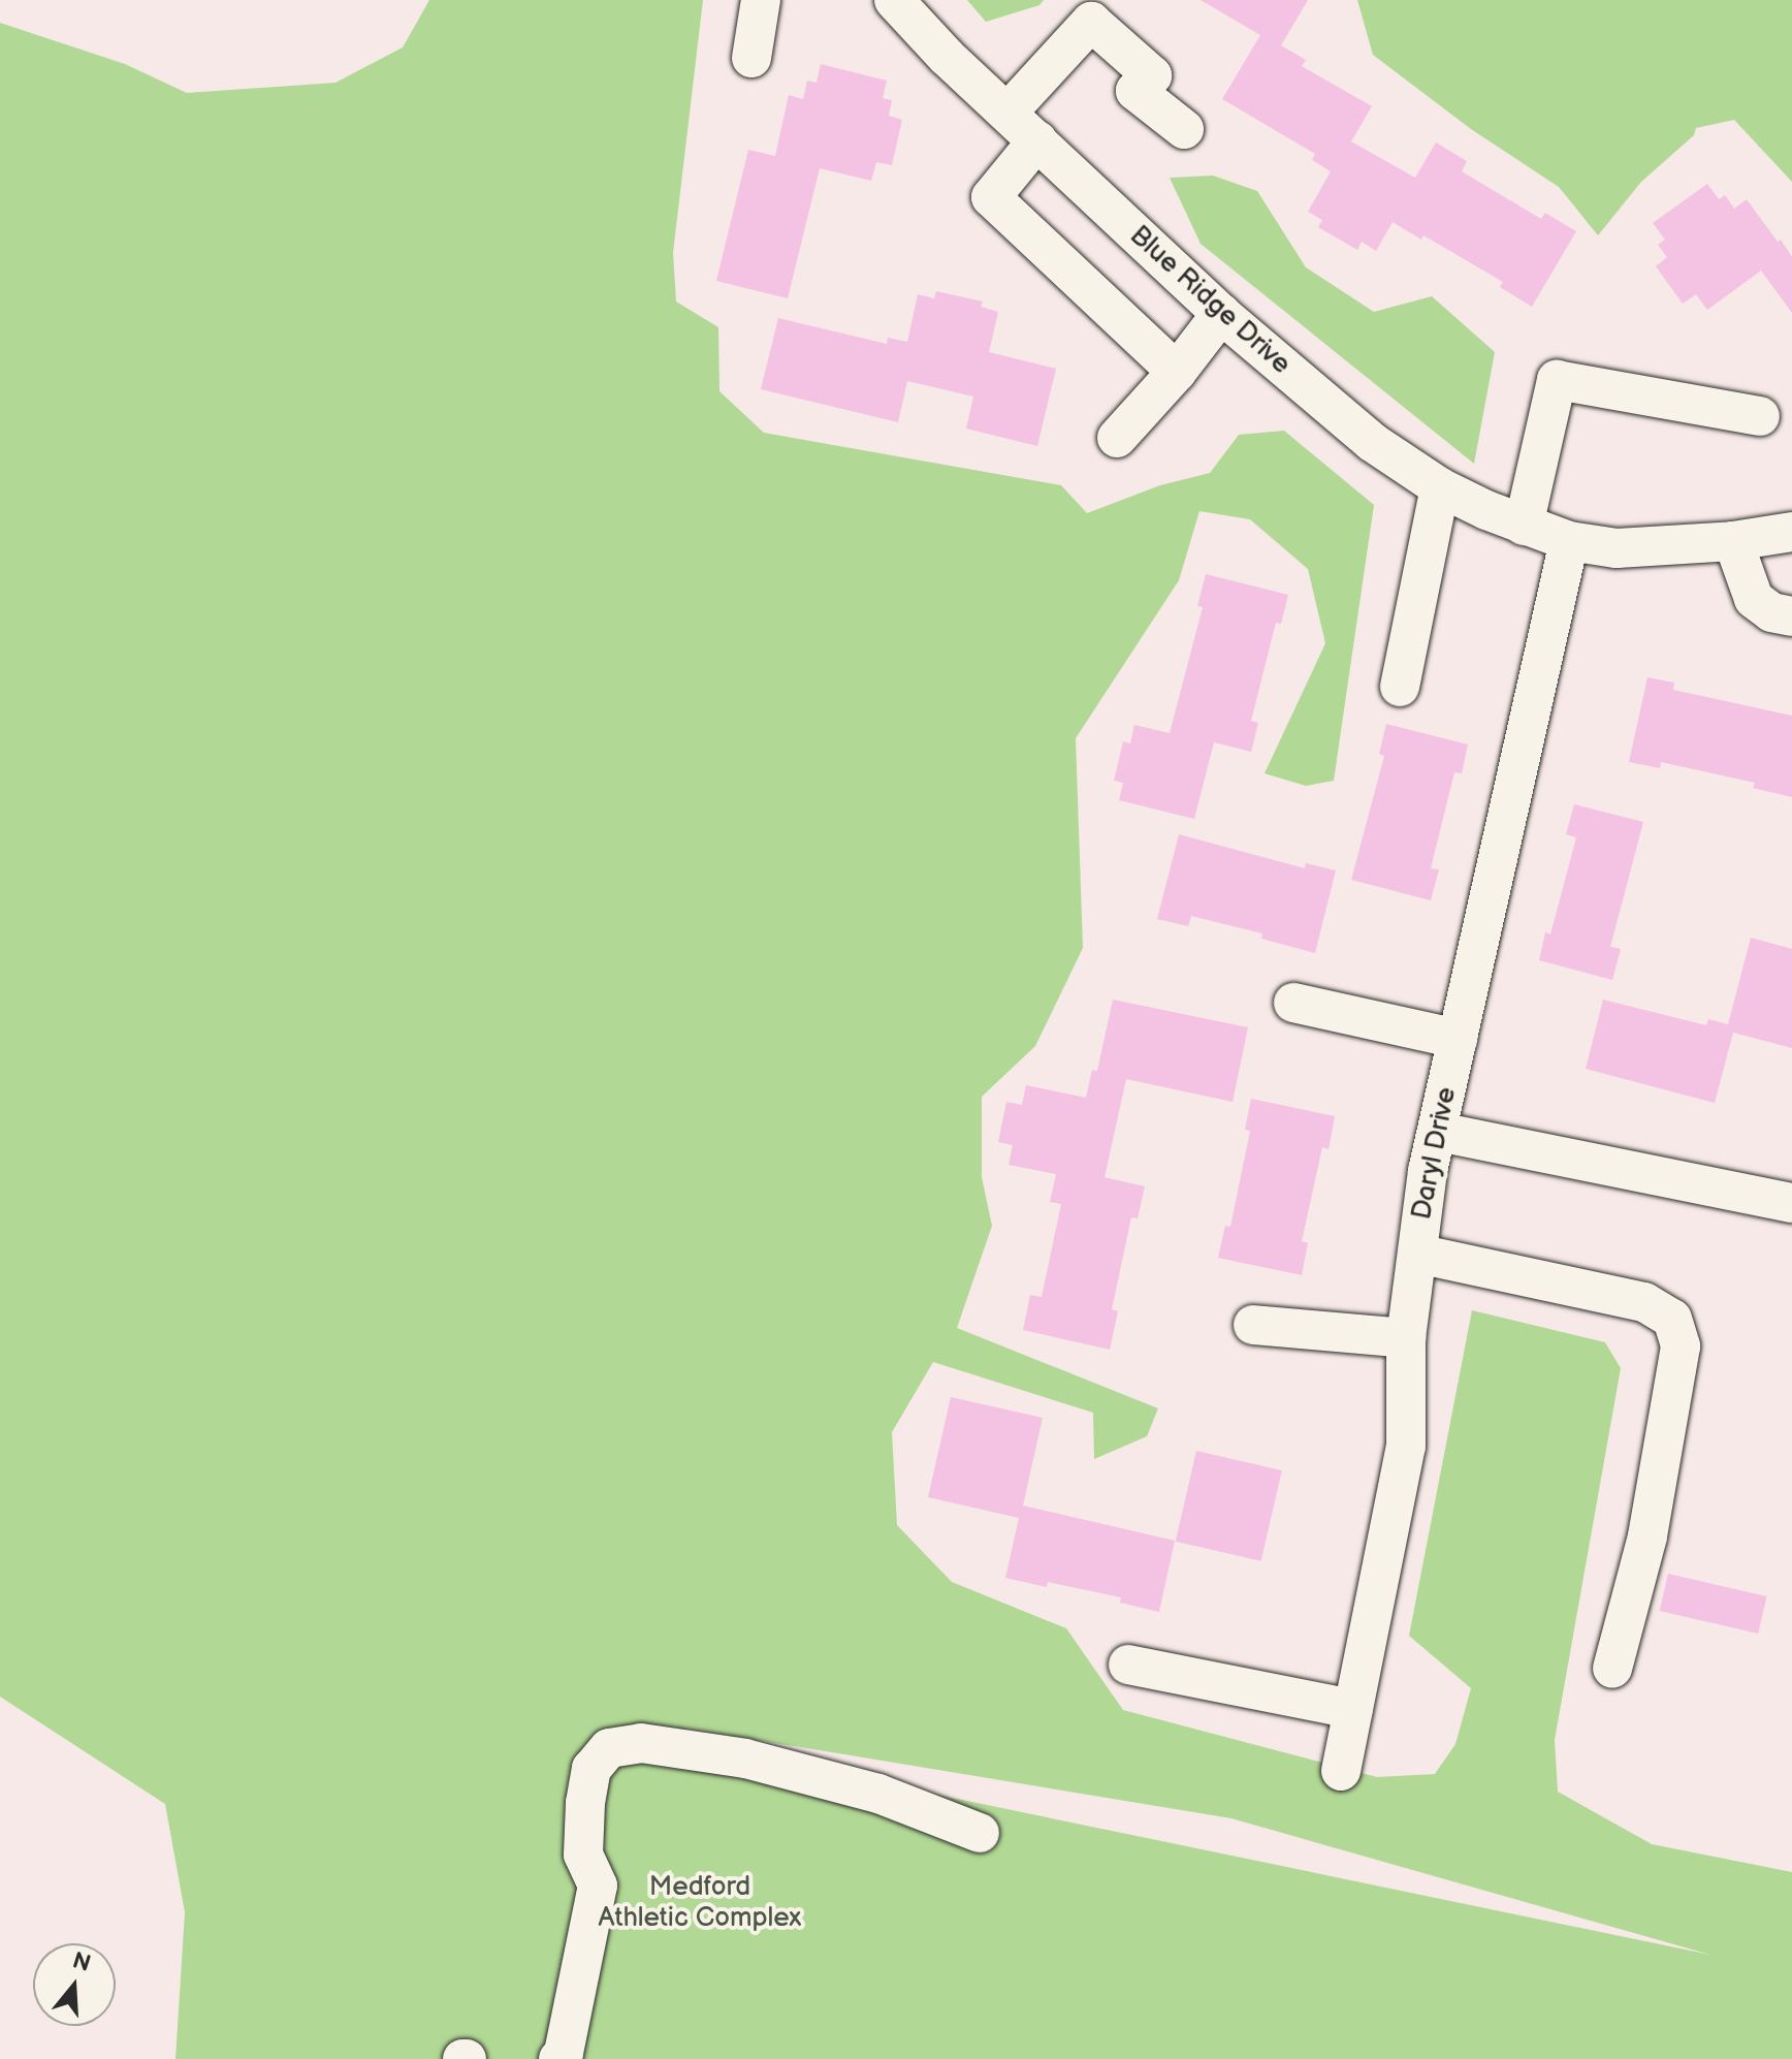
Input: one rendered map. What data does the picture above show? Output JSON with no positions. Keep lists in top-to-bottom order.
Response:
{
  "streets": {
    "street": ["Blue Ridge Drive", "Daryl Drive"]
  },
  "crossings": [
    ["Blue Ridge Drive", "Daryl Drive"]
  ],
  "parks": ["Medford Athletic Complex"],
  "north": "top"
}
